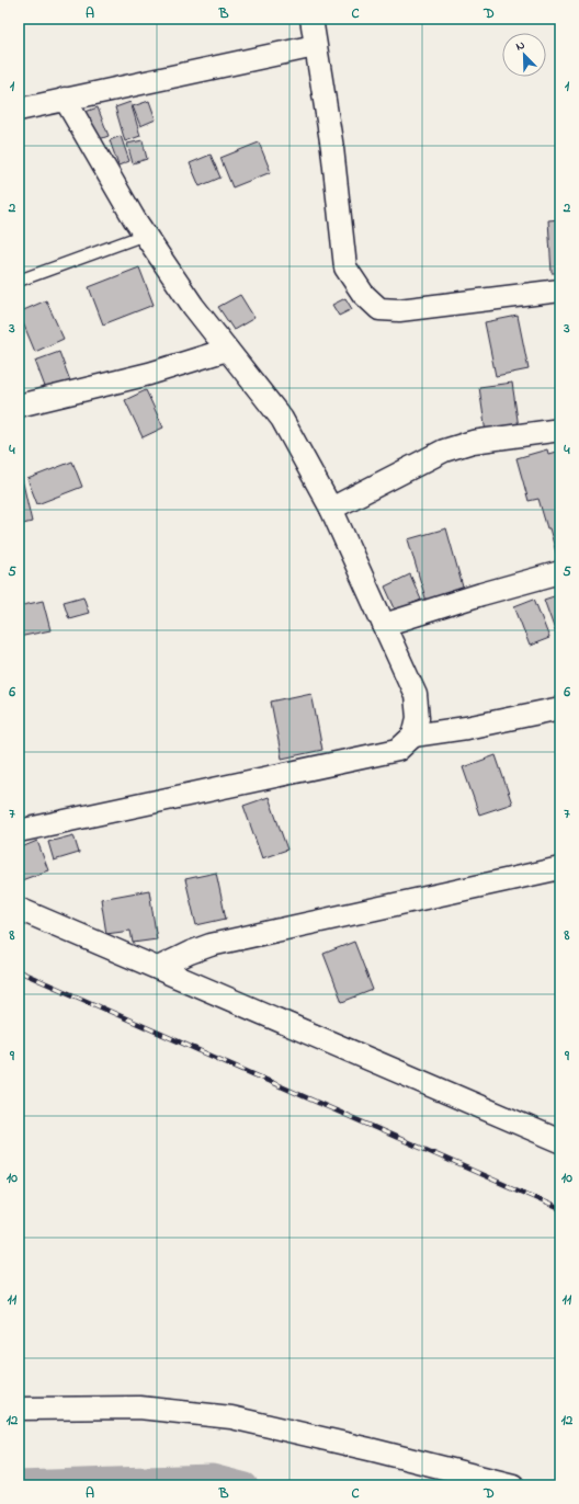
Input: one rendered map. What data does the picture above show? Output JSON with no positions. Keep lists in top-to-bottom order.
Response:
{
  "north": "top left",
  "grid": {
    "columns": [
      "A",
      "B",
      "C",
      "D"
    ],
    "rows": [
      "1",
      "2",
      "3",
      "4",
      "5",
      "6",
      "7",
      "8",
      "9",
      "10",
      "11",
      "12"
    ]
  }
}
